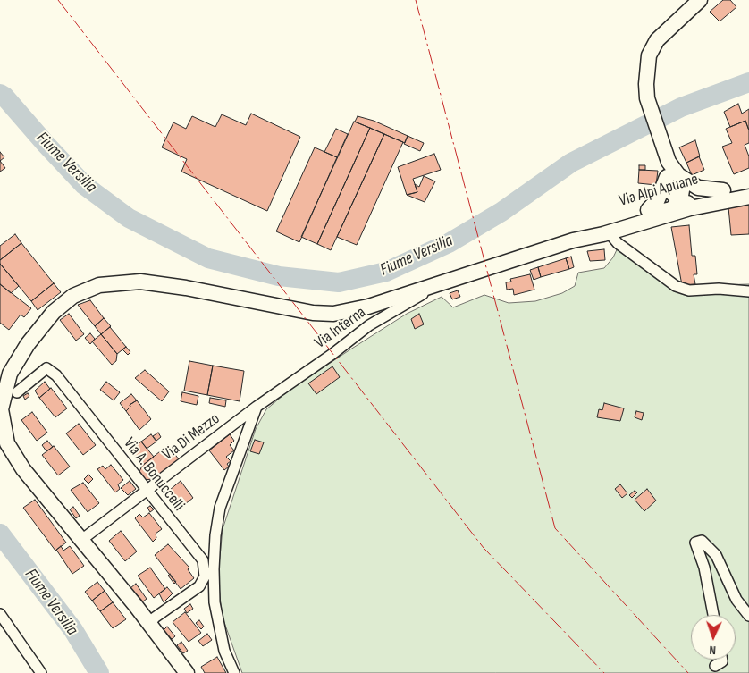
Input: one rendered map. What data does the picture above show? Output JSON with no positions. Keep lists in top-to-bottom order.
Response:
{
  "streets": {
    "main road": ["Via Alpi Apuane"],
    "street": ["Via Interna", "Via Di Mezzo", "Via A. Bonuccelli"]
  },
  "crossings": [
    ["Via Interna", "Via Di Mezzo"],
    ["Via Di Mezzo", "Via A. Bonuccelli"]
  ],
  "water": ["Fiume Versilia"],
  "north": "bottom"
}
